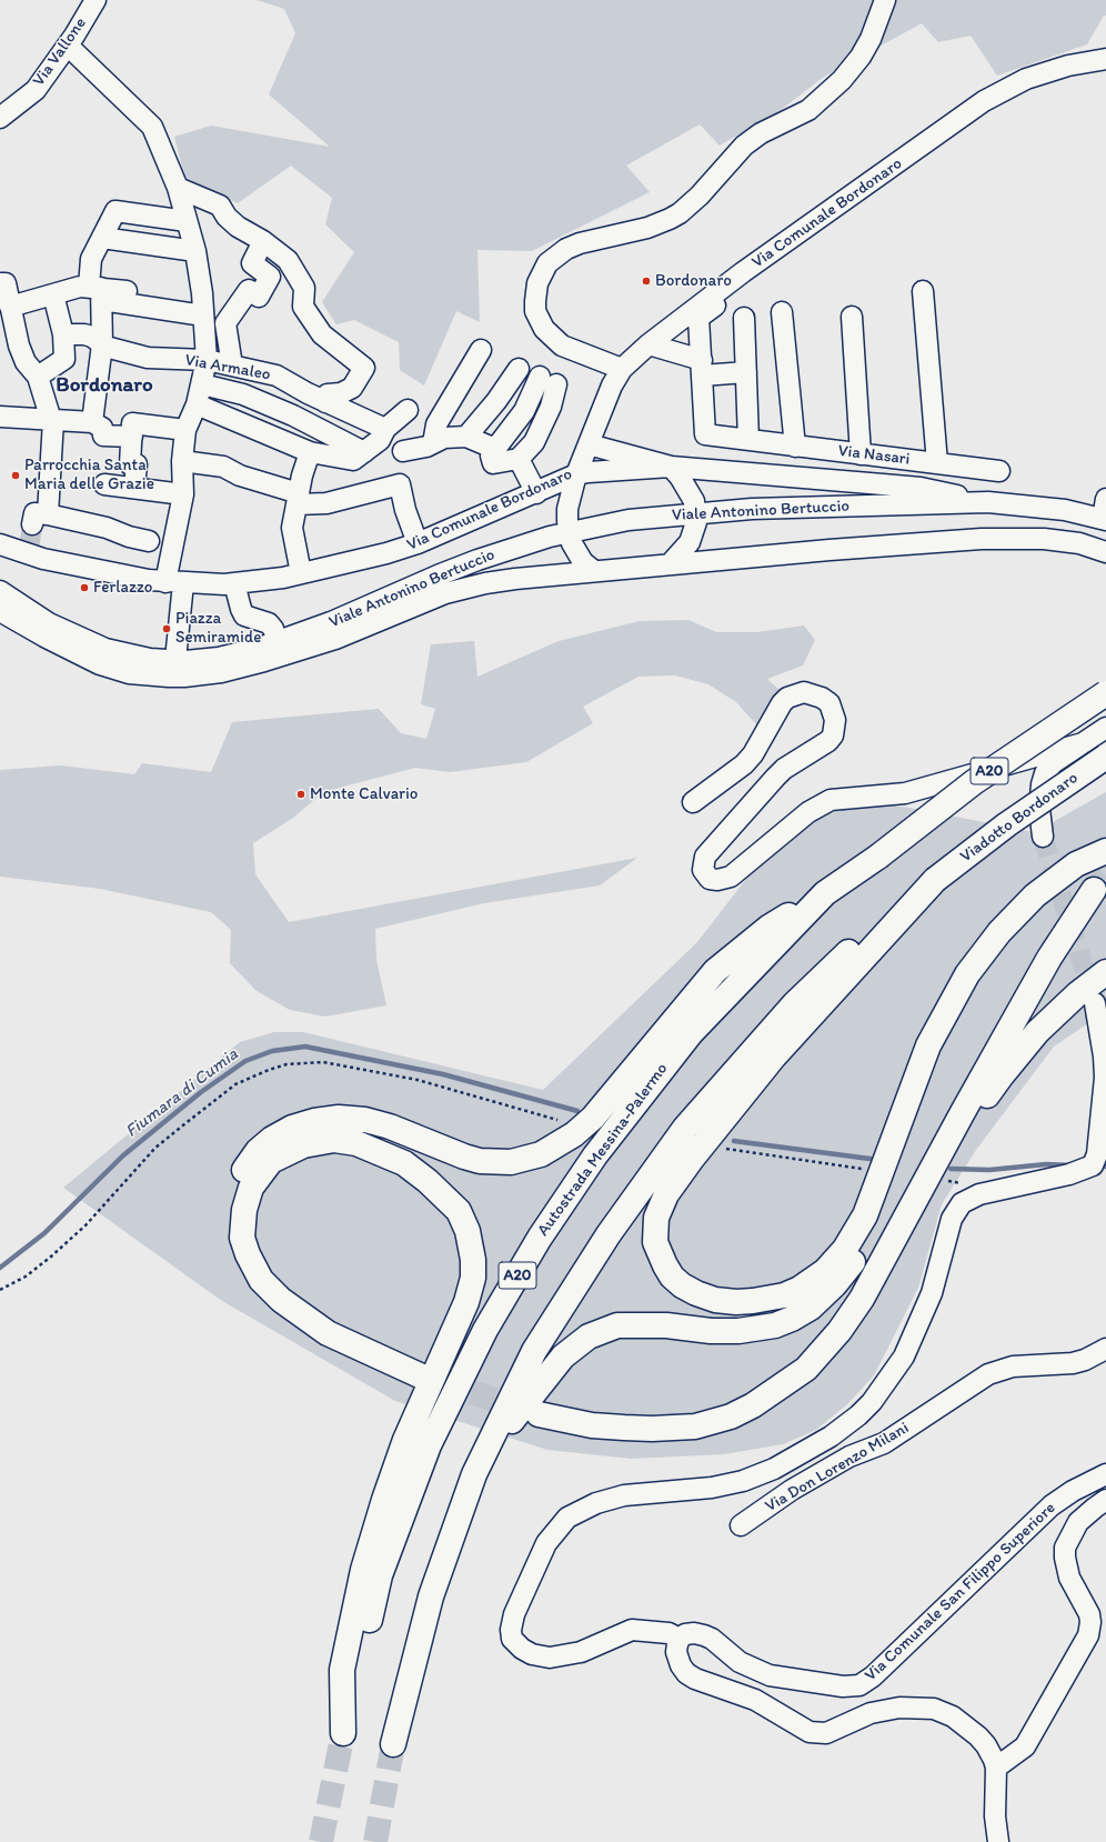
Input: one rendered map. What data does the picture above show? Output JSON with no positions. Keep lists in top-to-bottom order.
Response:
{
  "streets": {
    "highway": ["A20", "Viadotto Bordonaro", "Autostrada Messina-Palermo"],
    "street": [
      "Via Vallone",
      "Via Comunale Bordonaro",
      "Via Armaleo",
      "Via Nasari",
      "Viale Antonino Bertuccio",
      "Via Don Lorenzo Milani",
      "Via Comunale San Filippo Superiore"
    ]
  },
  "crossings": [
    ["Via Comunale Bordonaro", "Via Nasari"]
  ],
  "districts": ["Bordonaro"],
  "water": ["Fiumara di Cumia"],
  "places": [
    "Bordonaro",
    "Parrocchia Santa Maria delle Grazie",
    "Ferlazzo",
    "Piazza Semiramide",
    "Monte Calvario"
  ]
}
